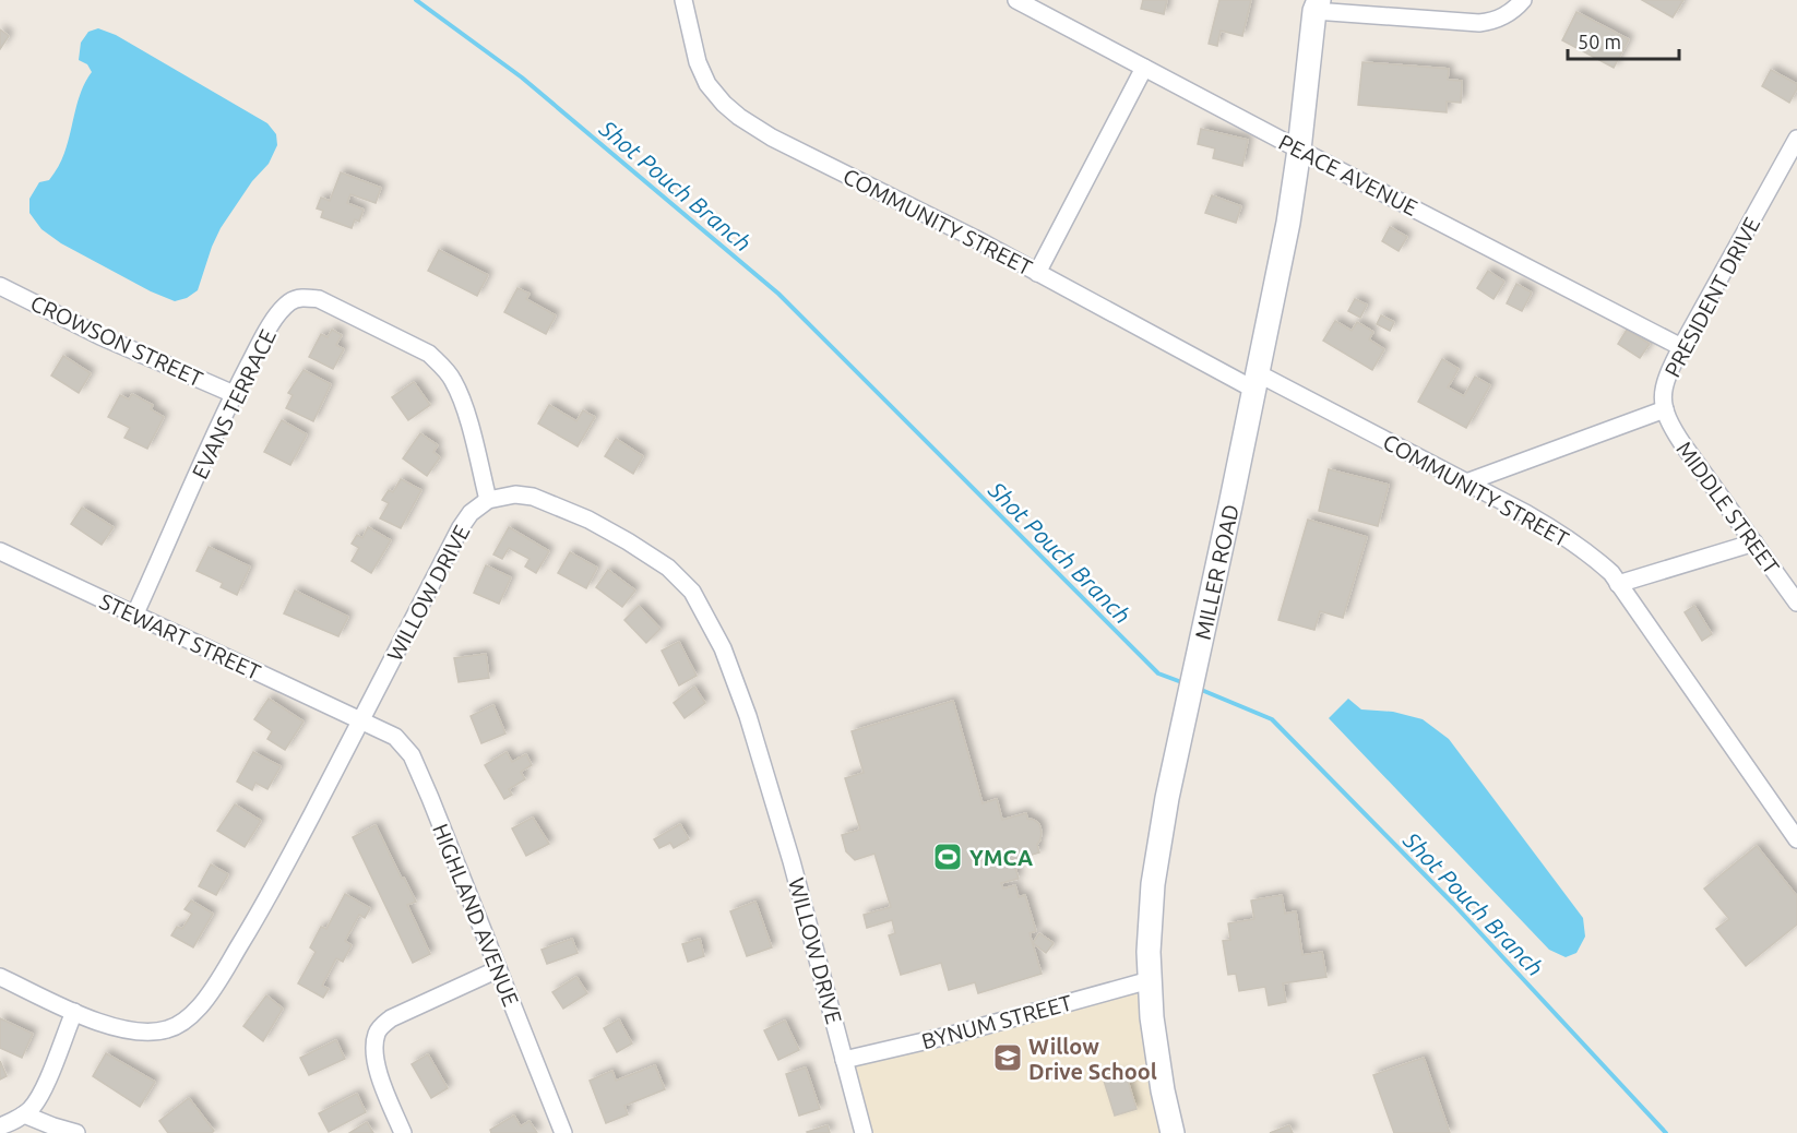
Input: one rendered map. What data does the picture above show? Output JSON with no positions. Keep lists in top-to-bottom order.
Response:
{
  "streets": {
    "main road": ["MILLER ROAD"],
    "street": [
      "PEACE AVENUE",
      "COMMUNITY STREET",
      "PRESIDENT DRIVE",
      "CROWSON STREET",
      "EVANS TERRACE",
      "MIDDLE STREET",
      "WILLOW DRIVE",
      "STEWART STREET",
      "HIGHLAND AVENUE",
      "BYNUM STREET"
    ]
  },
  "crossings": [
    ["PEACE AVENUE", "PRESIDENT DRIVE"],
    ["PEACE AVENUE", "MILLER ROAD"],
    ["COMMUNITY STREET", "MILLER ROAD"],
    ["PRESIDENT DRIVE", "MIDDLE STREET"],
    ["CROWSON STREET", "EVANS TERRACE"],
    ["EVANS TERRACE", "WILLOW DRIVE"],
    ["EVANS TERRACE", "STEWART STREET"],
    ["MILLER ROAD", "BYNUM STREET"],
    ["WILLOW DRIVE", "STEWART STREET"],
    ["WILLOW DRIVE", "HIGHLAND AVENUE"],
    ["WILLOW DRIVE", "BYNUM STREET"],
    ["STEWART STREET", "HIGHLAND AVENUE"]
  ],
  "water": ["Shot Pouch Branch"],
  "places": {
    "sports": ["YMCA"],
    "school or university": ["Willow Drive School"]
  },
  "scale_bar": "50 m"
}
